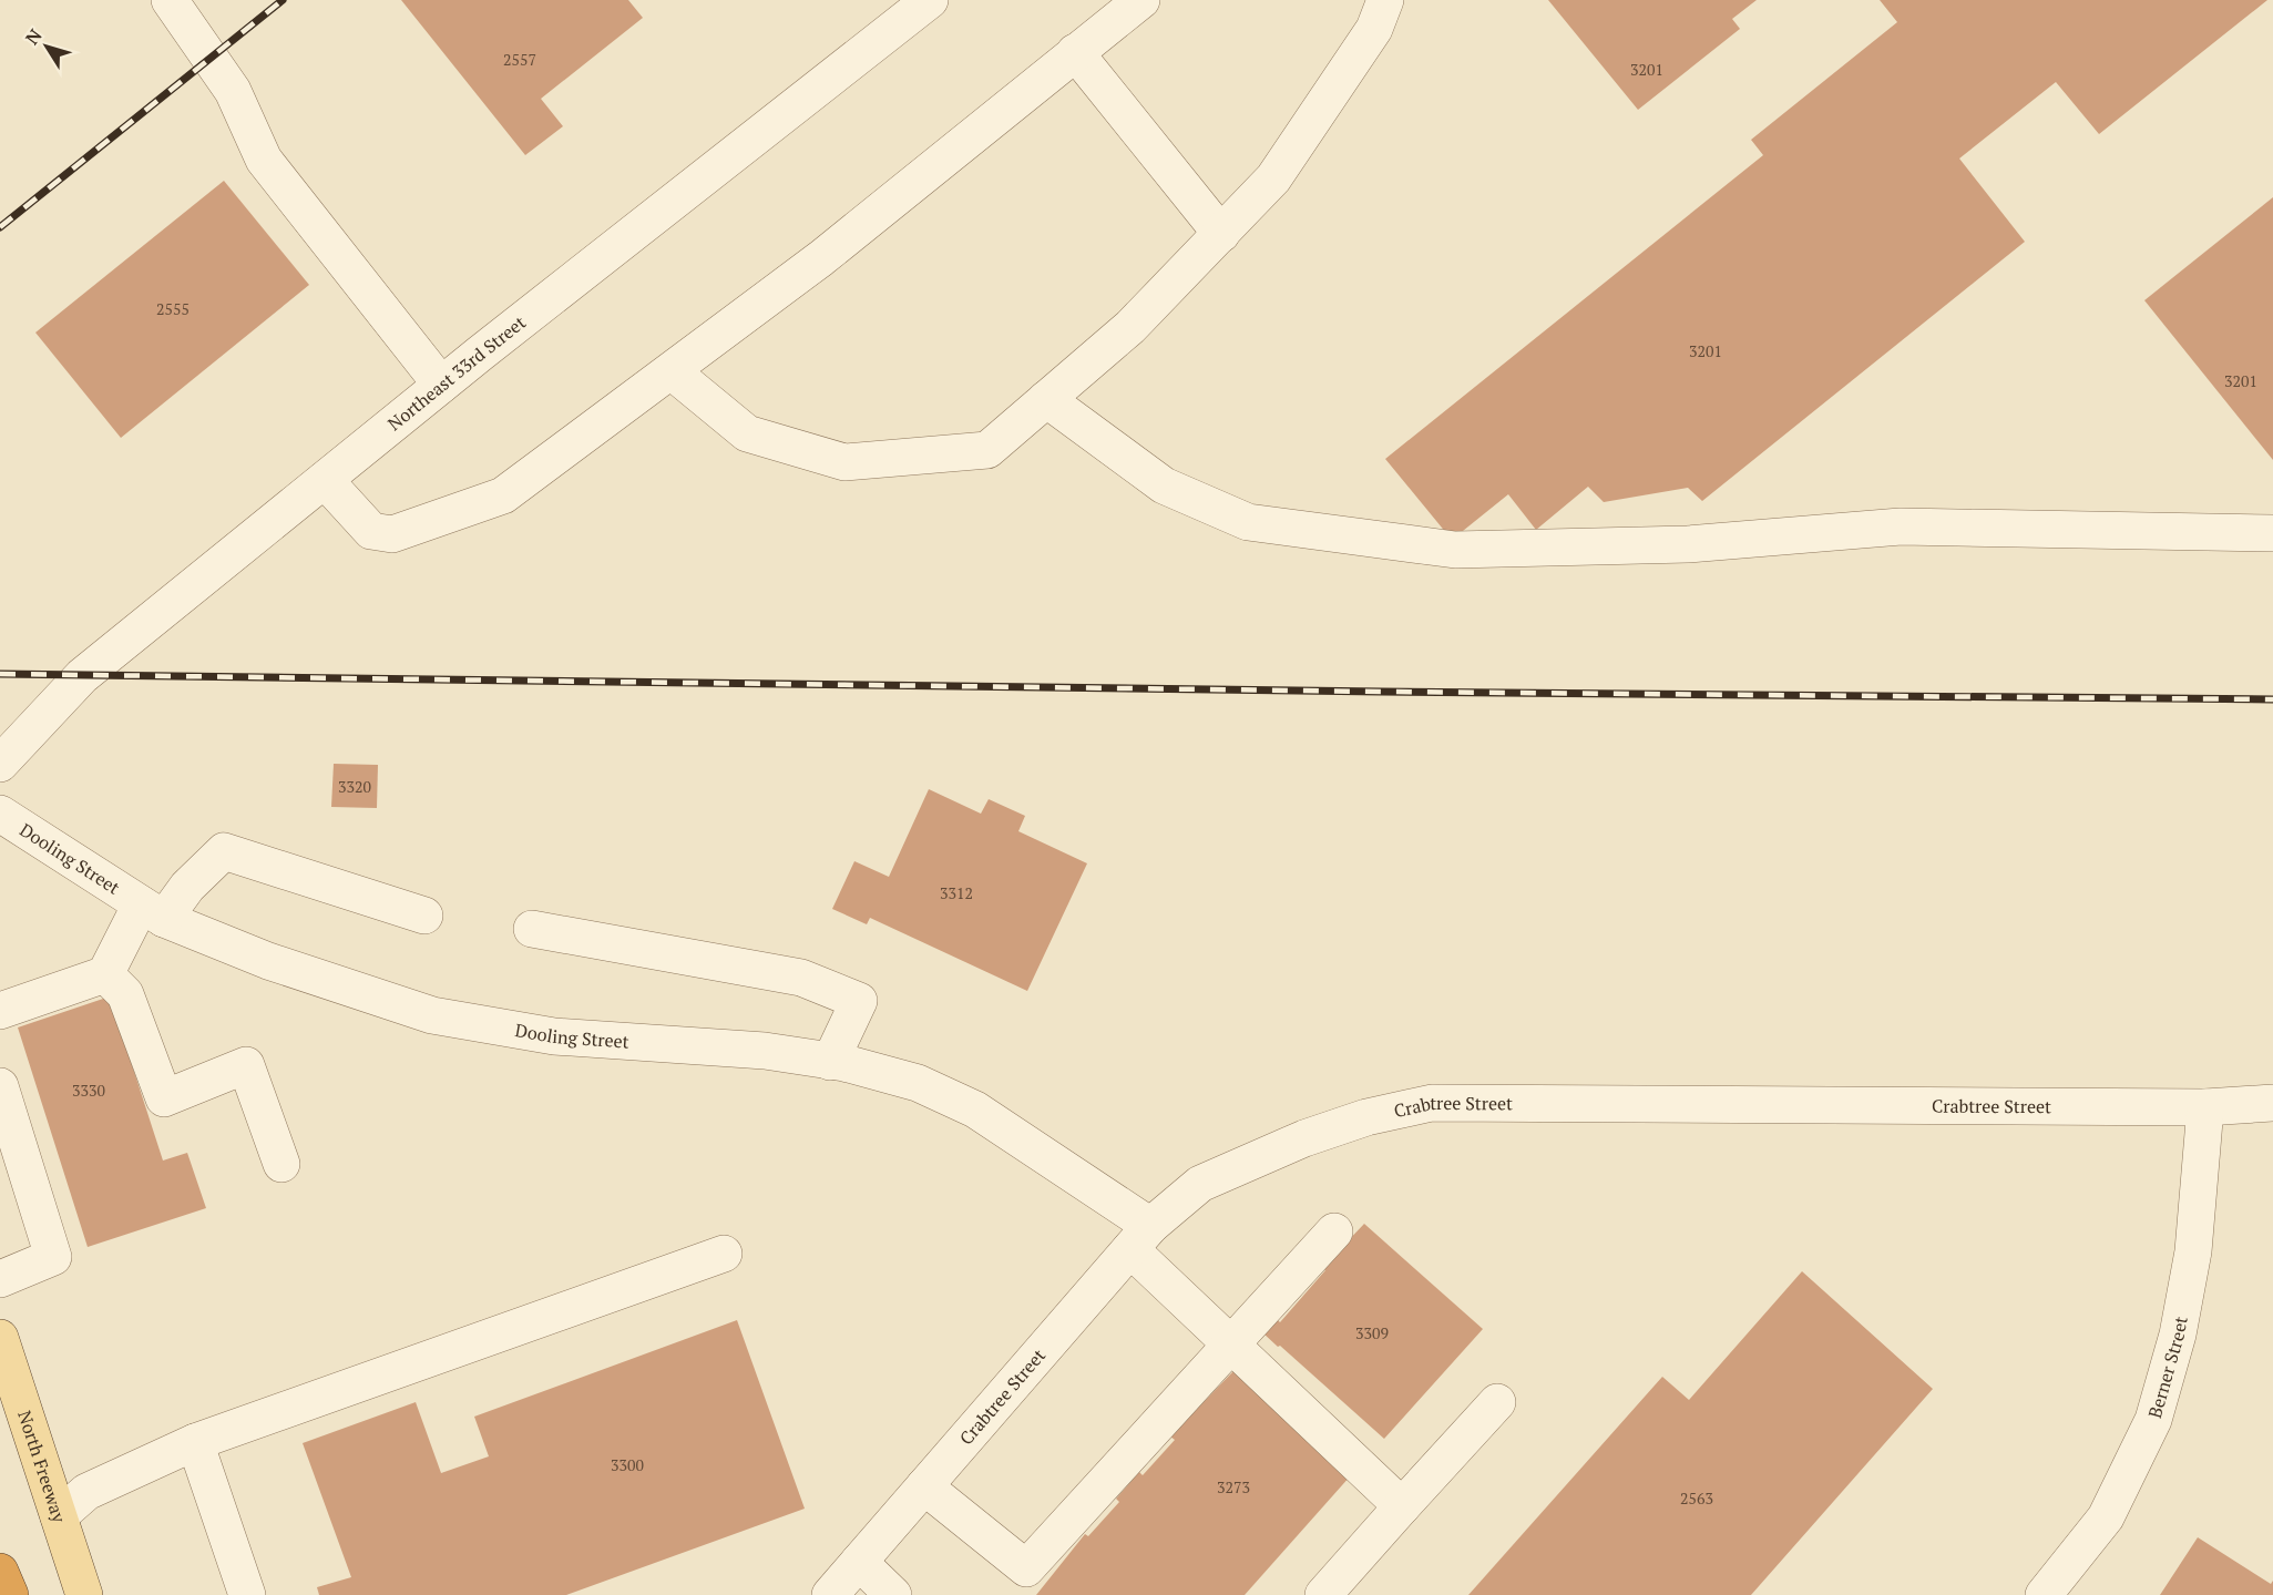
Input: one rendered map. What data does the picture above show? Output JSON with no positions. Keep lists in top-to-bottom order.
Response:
{
  "streets": {
    "main road": ["North Freeway"],
    "street": [
      "Northeast 33rd Street",
      "Dooling Street",
      "Crabtree Street",
      "Berner Street"
    ]
  },
  "crossings": [
    ["Dooling Street", "Crabtree Street"],
    ["Crabtree Street", "Berner Street"]
  ],
  "house_numbers": [
    "2557",
    "3201",
    "2555",
    "3201",
    "3201",
    "3320",
    "3312",
    "3330",
    "3309",
    "3300",
    "3273",
    "2563"
  ],
  "north": "top left"
}
